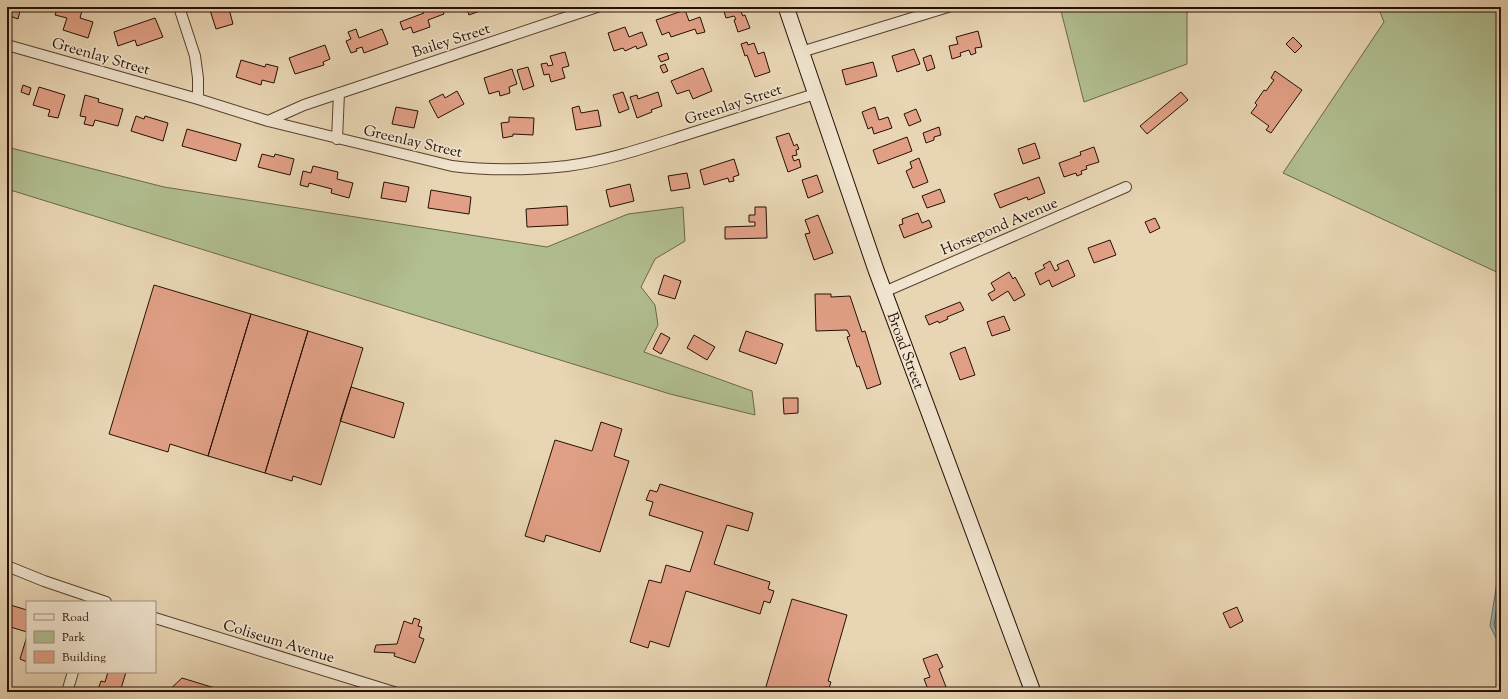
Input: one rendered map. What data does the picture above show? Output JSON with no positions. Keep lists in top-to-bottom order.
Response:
{
  "streets": {
    "main road": ["Broad Street"],
    "street": [
      "Bailey Street",
      "Greenlay Street",
      "Horsepond Avenue",
      "Coliseum Avenue"
    ]
  },
  "crossings": [
    ["Bailey Street", "Greenlay Street"],
    ["Greenlay Street", "Broad Street"],
    ["Horsepond Avenue", "Broad Street"]
  ],
  "legend": ["Road", "Park", "Building"]
}
